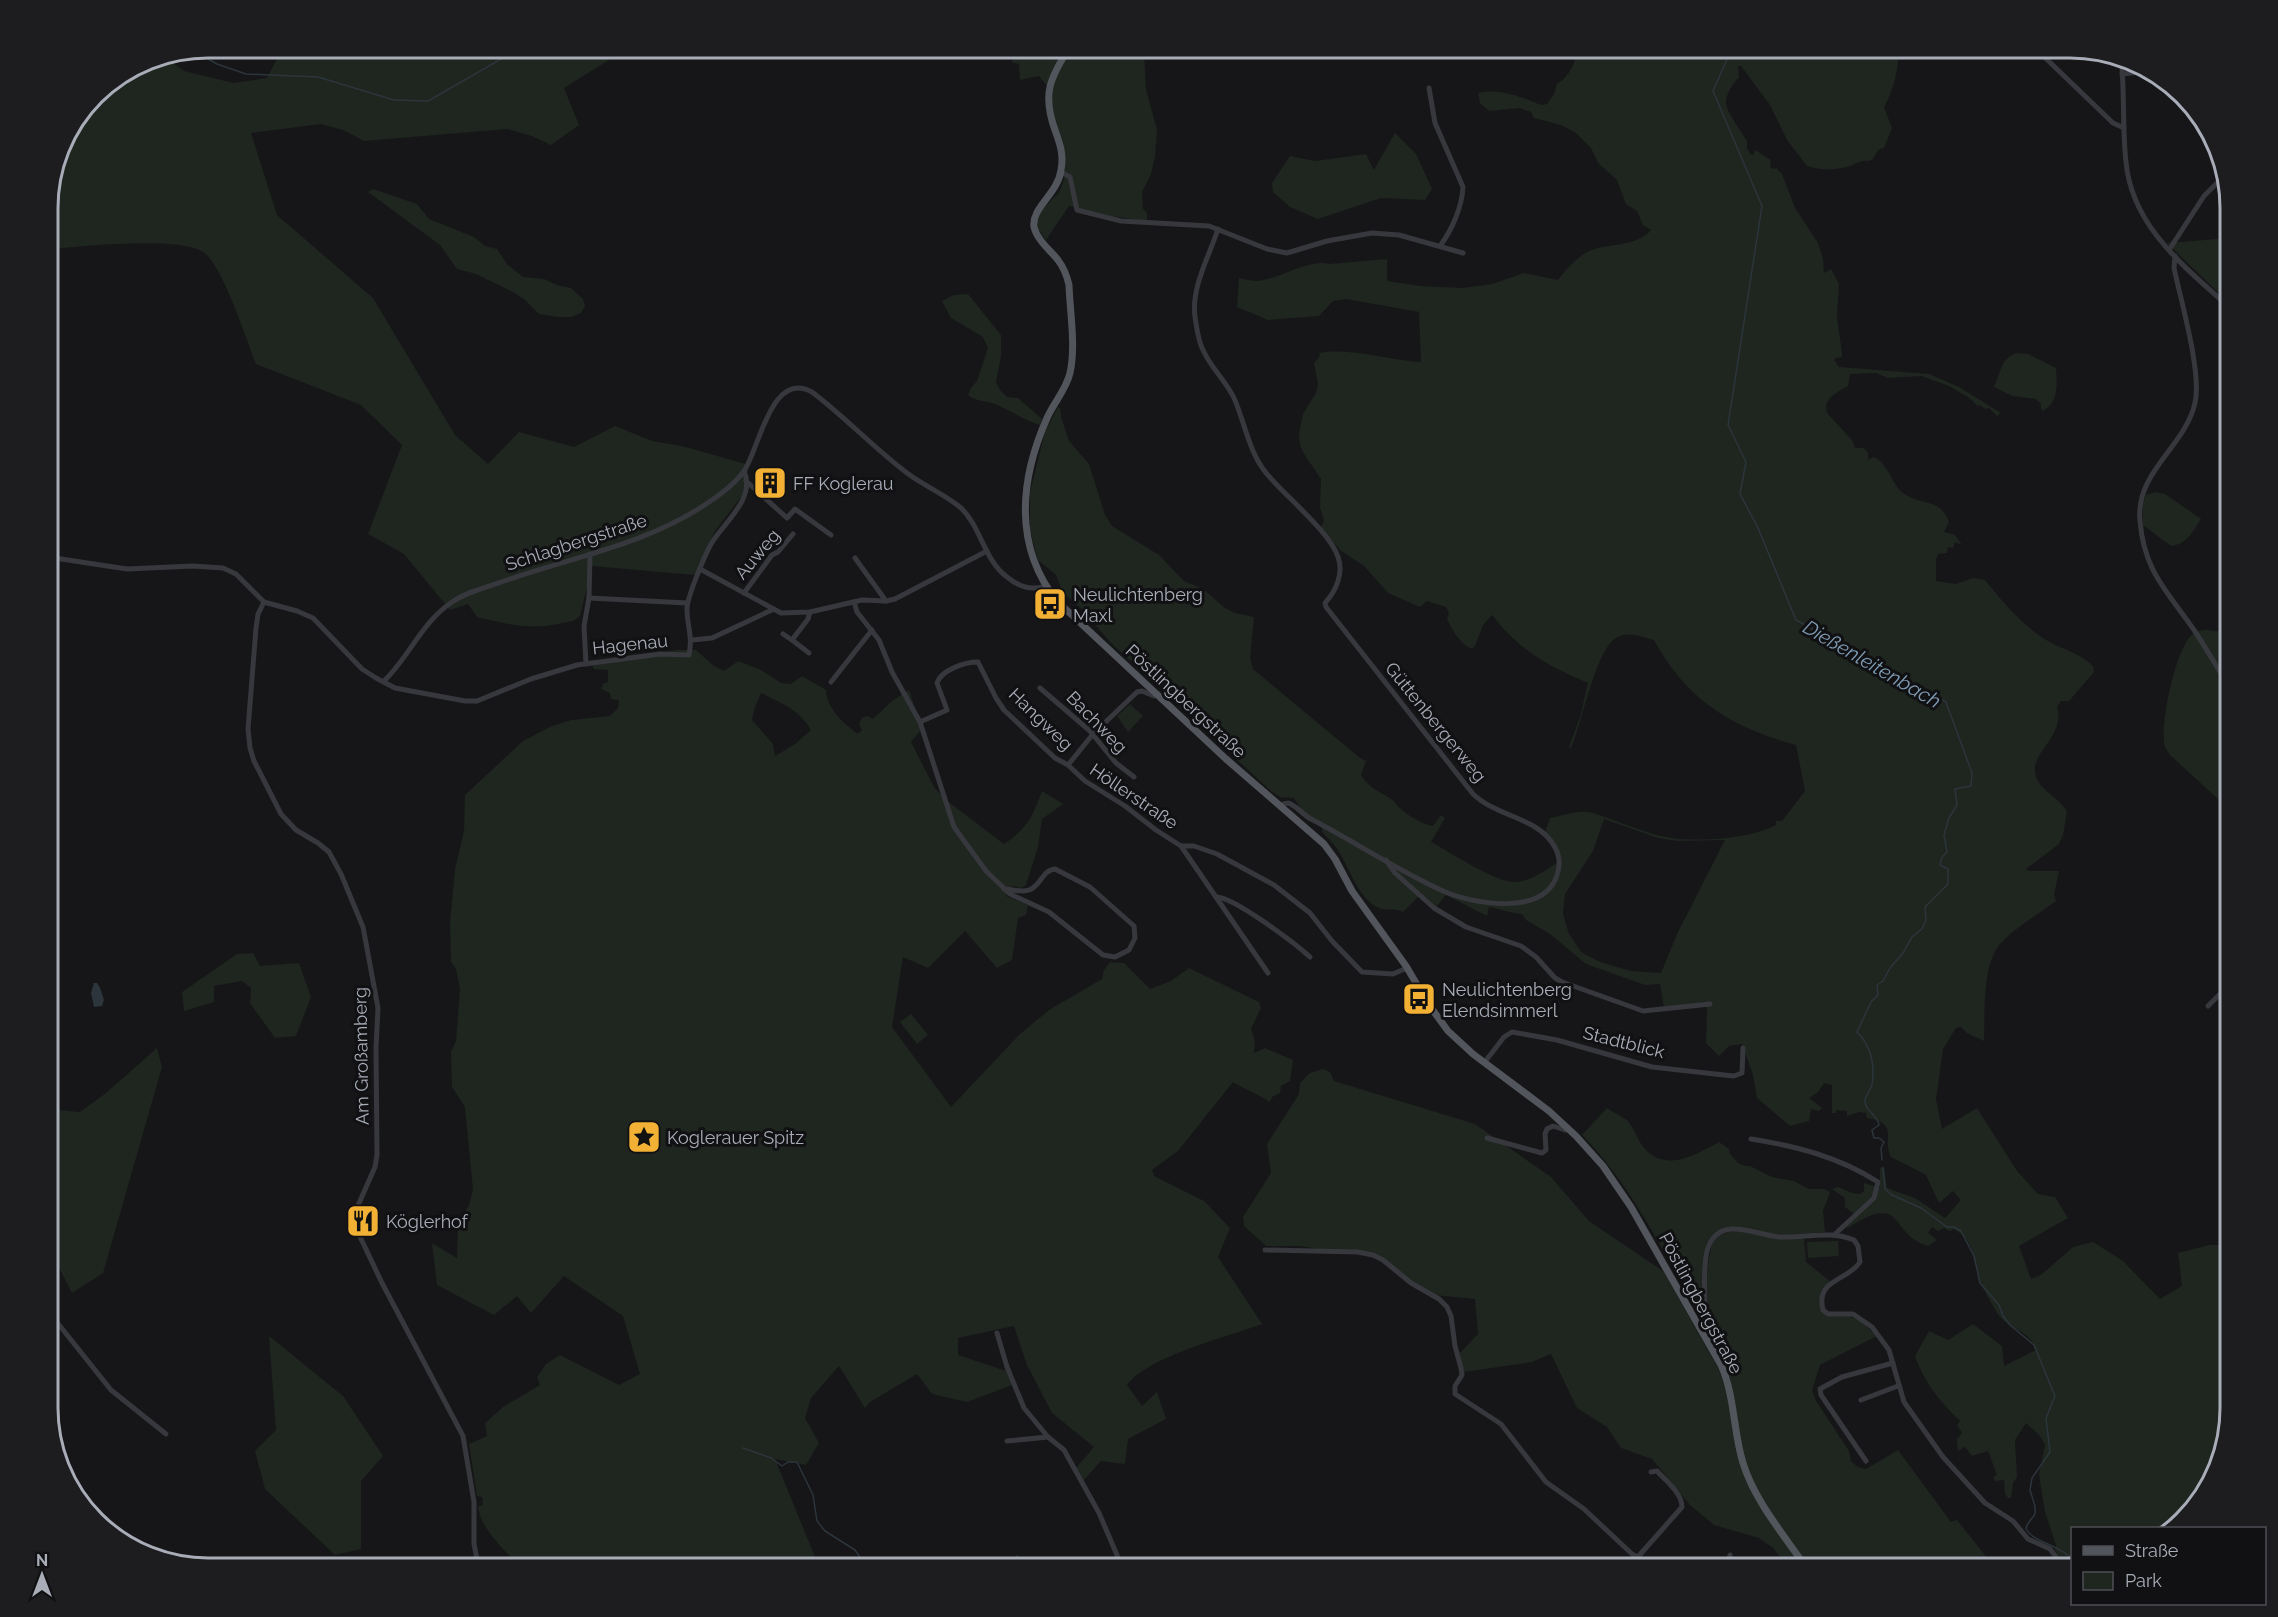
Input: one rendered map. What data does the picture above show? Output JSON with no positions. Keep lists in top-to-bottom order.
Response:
{
  "streets": {
    "main road": ["Pöstlingbergstraße"],
    "street": [
      "Schlagbergstraße",
      "Auweg",
      "Hagenau",
      "Hangweg",
      "Bachweg",
      "Güttenbergerweg",
      "Höllerstraße",
      "Stadtblick",
      "Am Großamberg"
    ]
  },
  "crossings": [
    ["Schlagbergstraße", "Hagenau"],
    ["Schlagbergstraße", "Pöstlingbergstraße"],
    ["Auweg", "Hagenau"],
    ["Pöstlingbergstraße", "Güttenbergerweg"],
    ["Pöstlingbergstraße", "Höllerstraße"],
    ["Pöstlingbergstraße", "Stadtblick"],
    ["Hangweg", "Höllerstraße"],
    ["Bachweg", "Höllerstraße"]
  ],
  "water": ["Dießenleitenbach"],
  "places": {
    "building": ["FF Koglerau"],
    "bus stop": ["Neulichtenberg Maxl", "Neulichtenberg Elendsimmerl"],
    "place": ["Koglerauer Spitz"],
    "restaurant": ["Köglerhof"]
  },
  "legend": ["Straße", "Park"],
  "north": "top"
}
